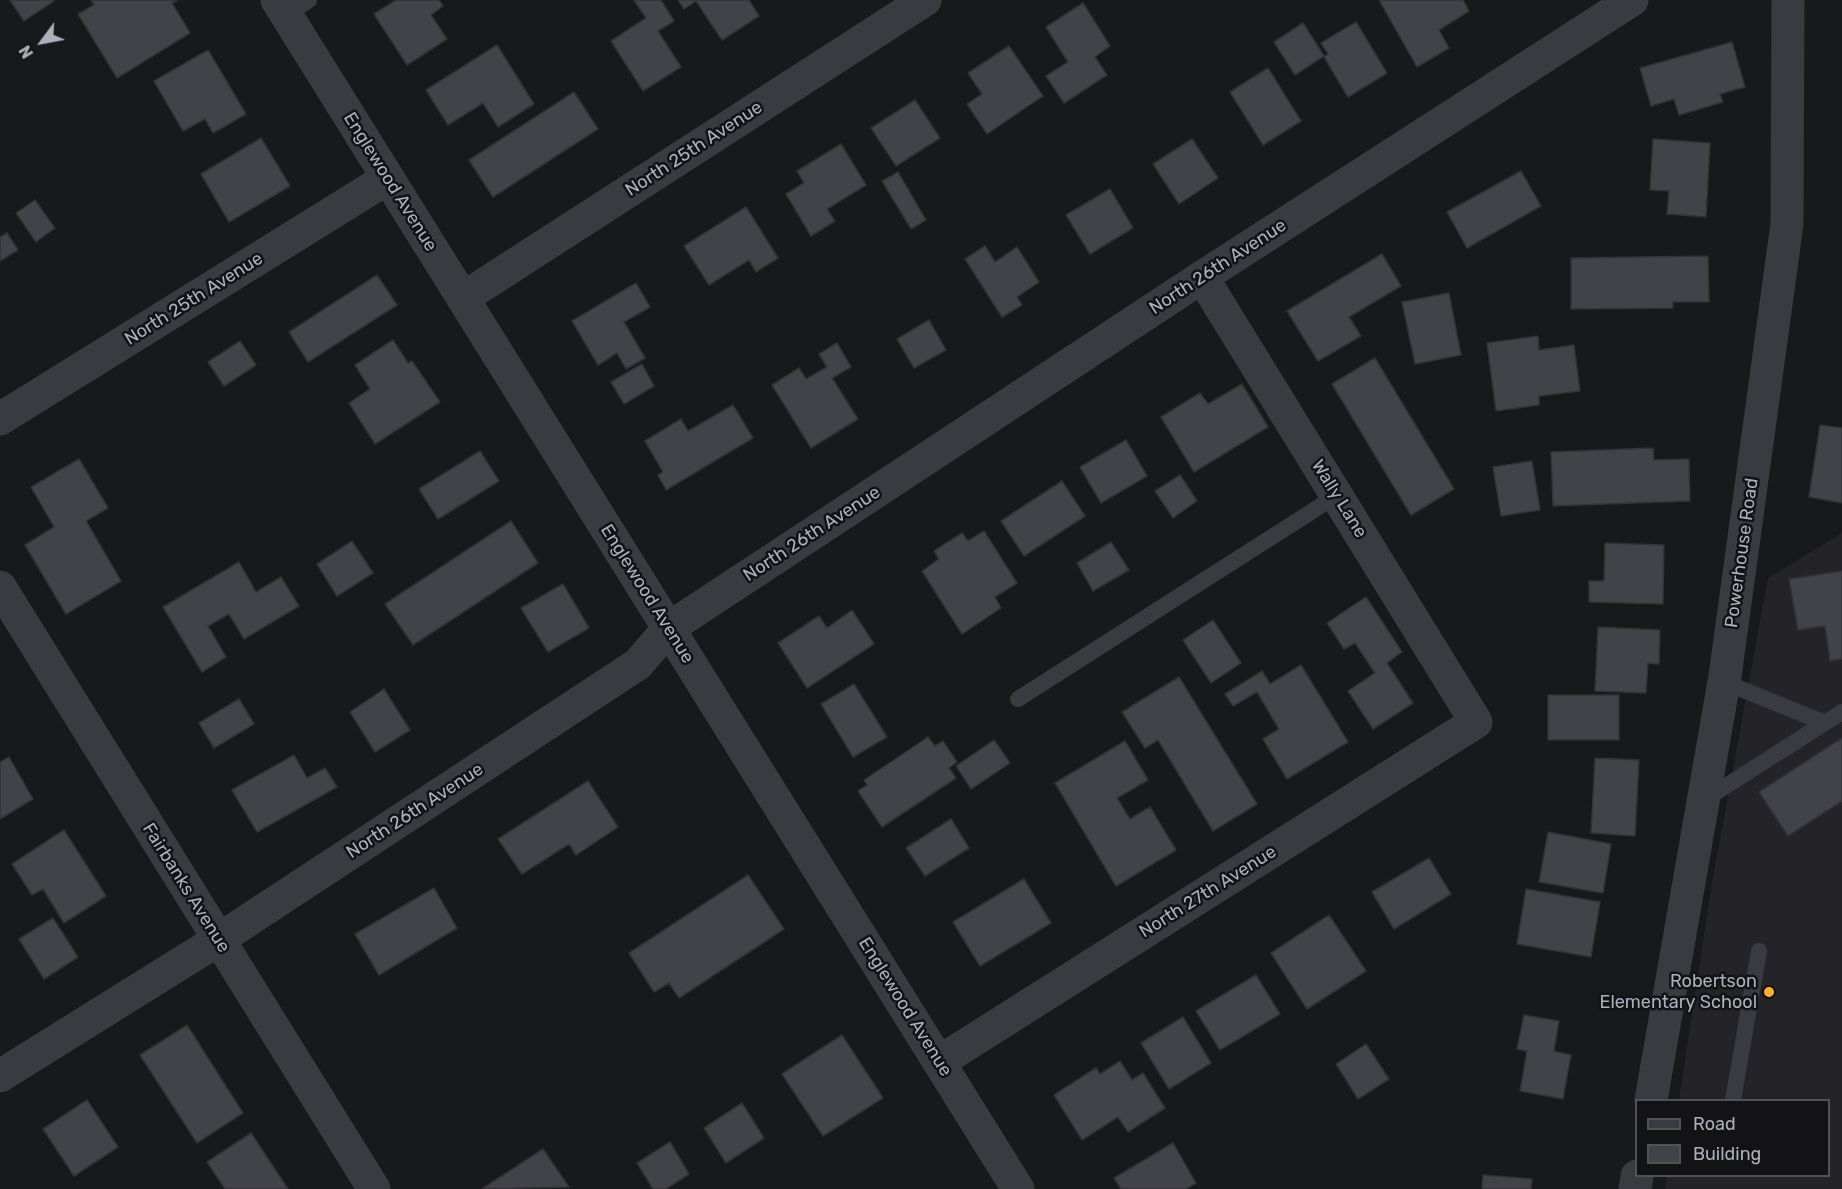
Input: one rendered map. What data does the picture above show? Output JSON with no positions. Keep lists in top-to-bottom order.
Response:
{
  "streets": {
    "street": [
      "North 25th Avenue",
      "Englewood Avenue",
      "North 26th Avenue",
      "Wally Lane",
      "Powerhouse Road",
      "Fairbanks Avenue",
      "North 27th Avenue"
    ]
  },
  "crossings": [
    ["North 25th Avenue", "Englewood Avenue"],
    ["Englewood Avenue", "North 26th Avenue"],
    ["Englewood Avenue", "North 27th Avenue"],
    ["North 26th Avenue", "Wally Lane"],
    ["North 26th Avenue", "Fairbanks Avenue"],
    ["Wally Lane", "North 27th Avenue"]
  ],
  "places": ["Robertson Elementary School"],
  "legend": ["Road", "Building"],
  "north": "bottom left"
}
